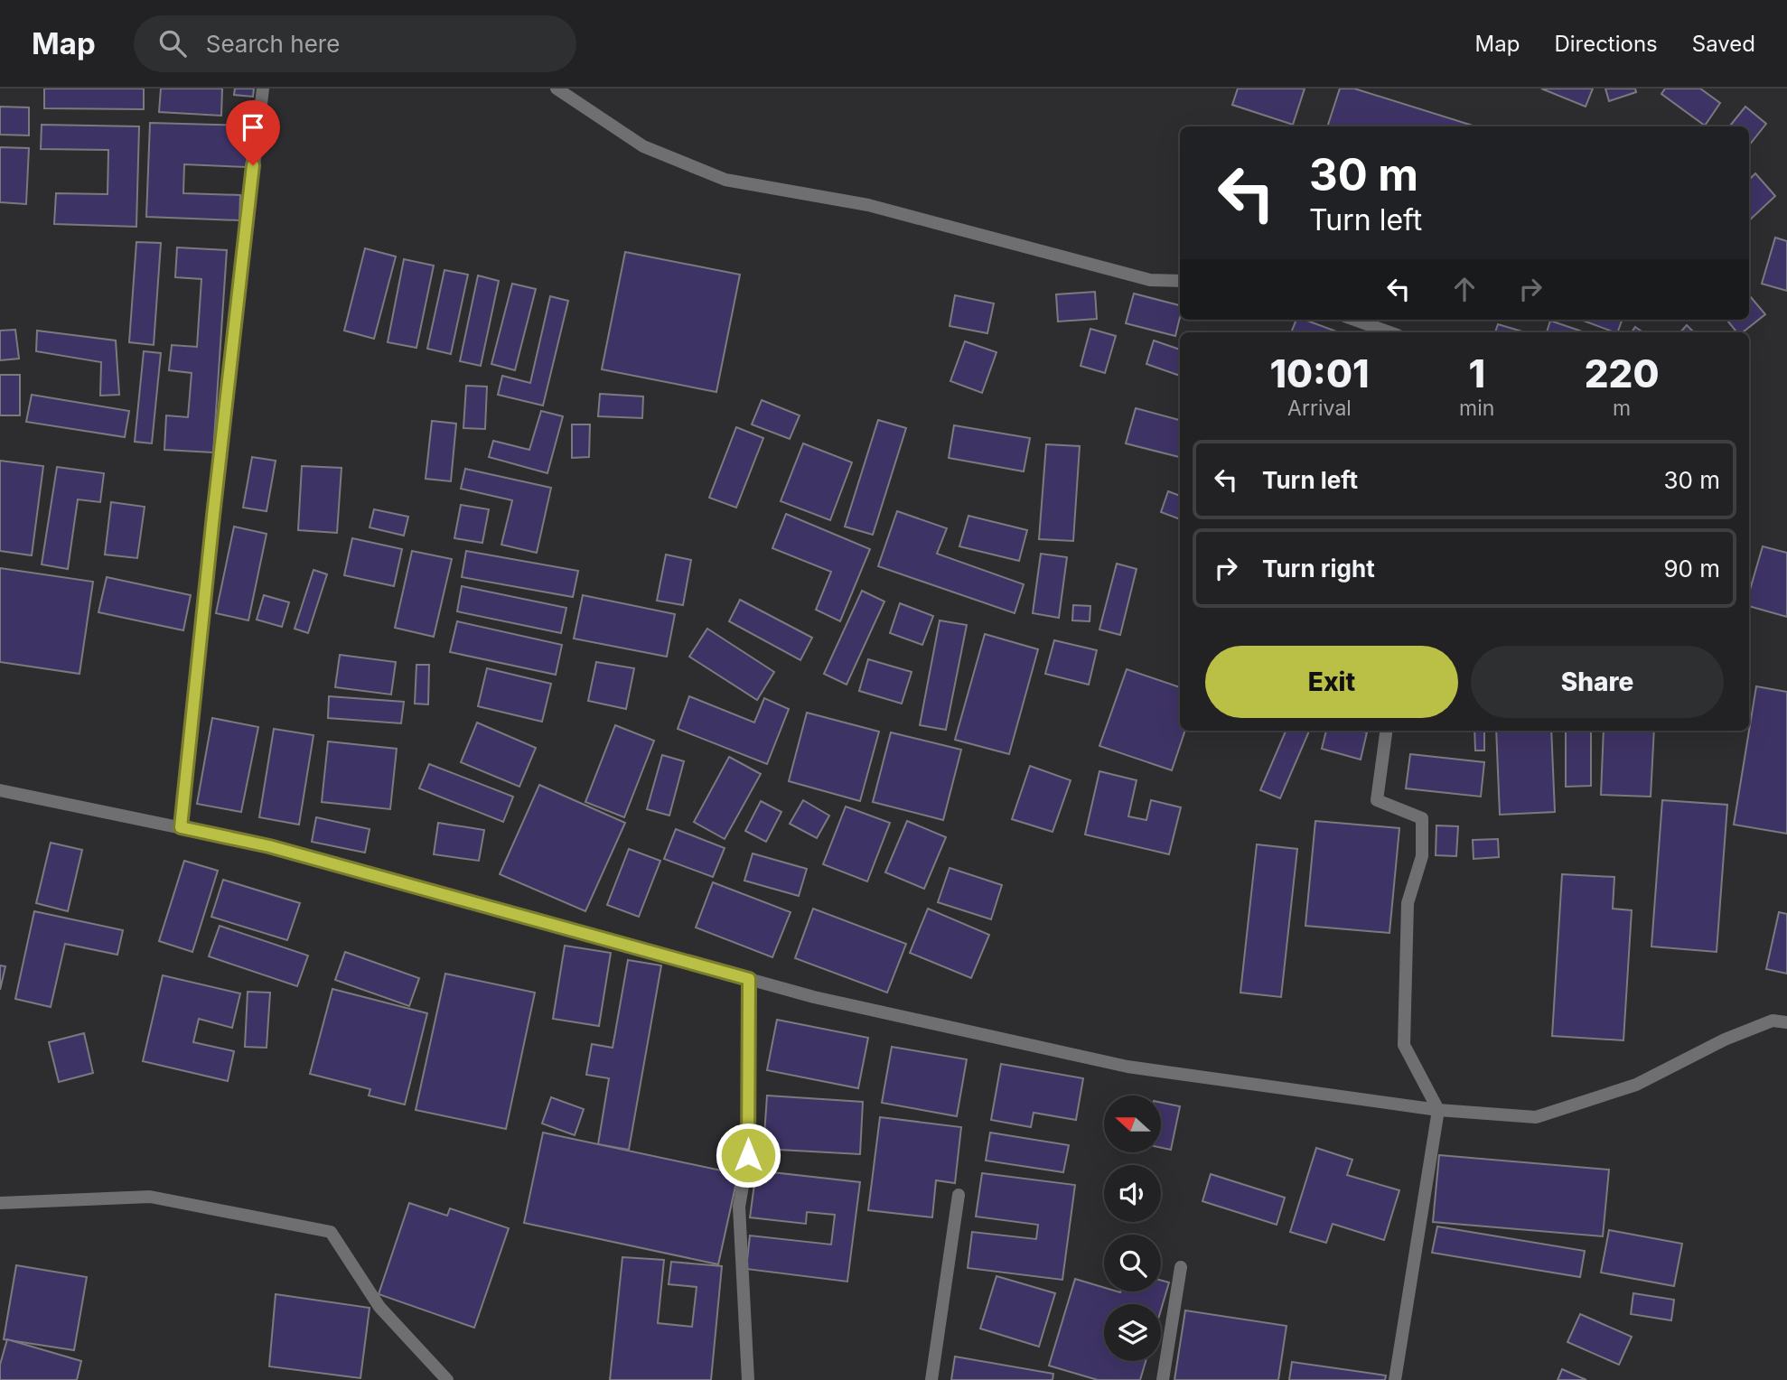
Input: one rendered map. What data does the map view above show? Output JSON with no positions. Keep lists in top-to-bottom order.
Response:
{
  "north": "left",
  "page": {
    "header": "Map",
    "search": "Search here",
    "nav": ["Map", "Directions", "Saved"],
    "turn": ["30 m", "Turn left"],
    "eta": [
      "10:01",
      "Arrival",
      "1",
      "min",
      "220",
      "m"
    ],
    "list": [
      {
        "name": "Turn left",
        "value": "30 m"
      },
      {
        "name": "Turn right",
        "value": "90 m"
      }
    ],
    "buttons": ["Exit", "Share"]
  }
}
